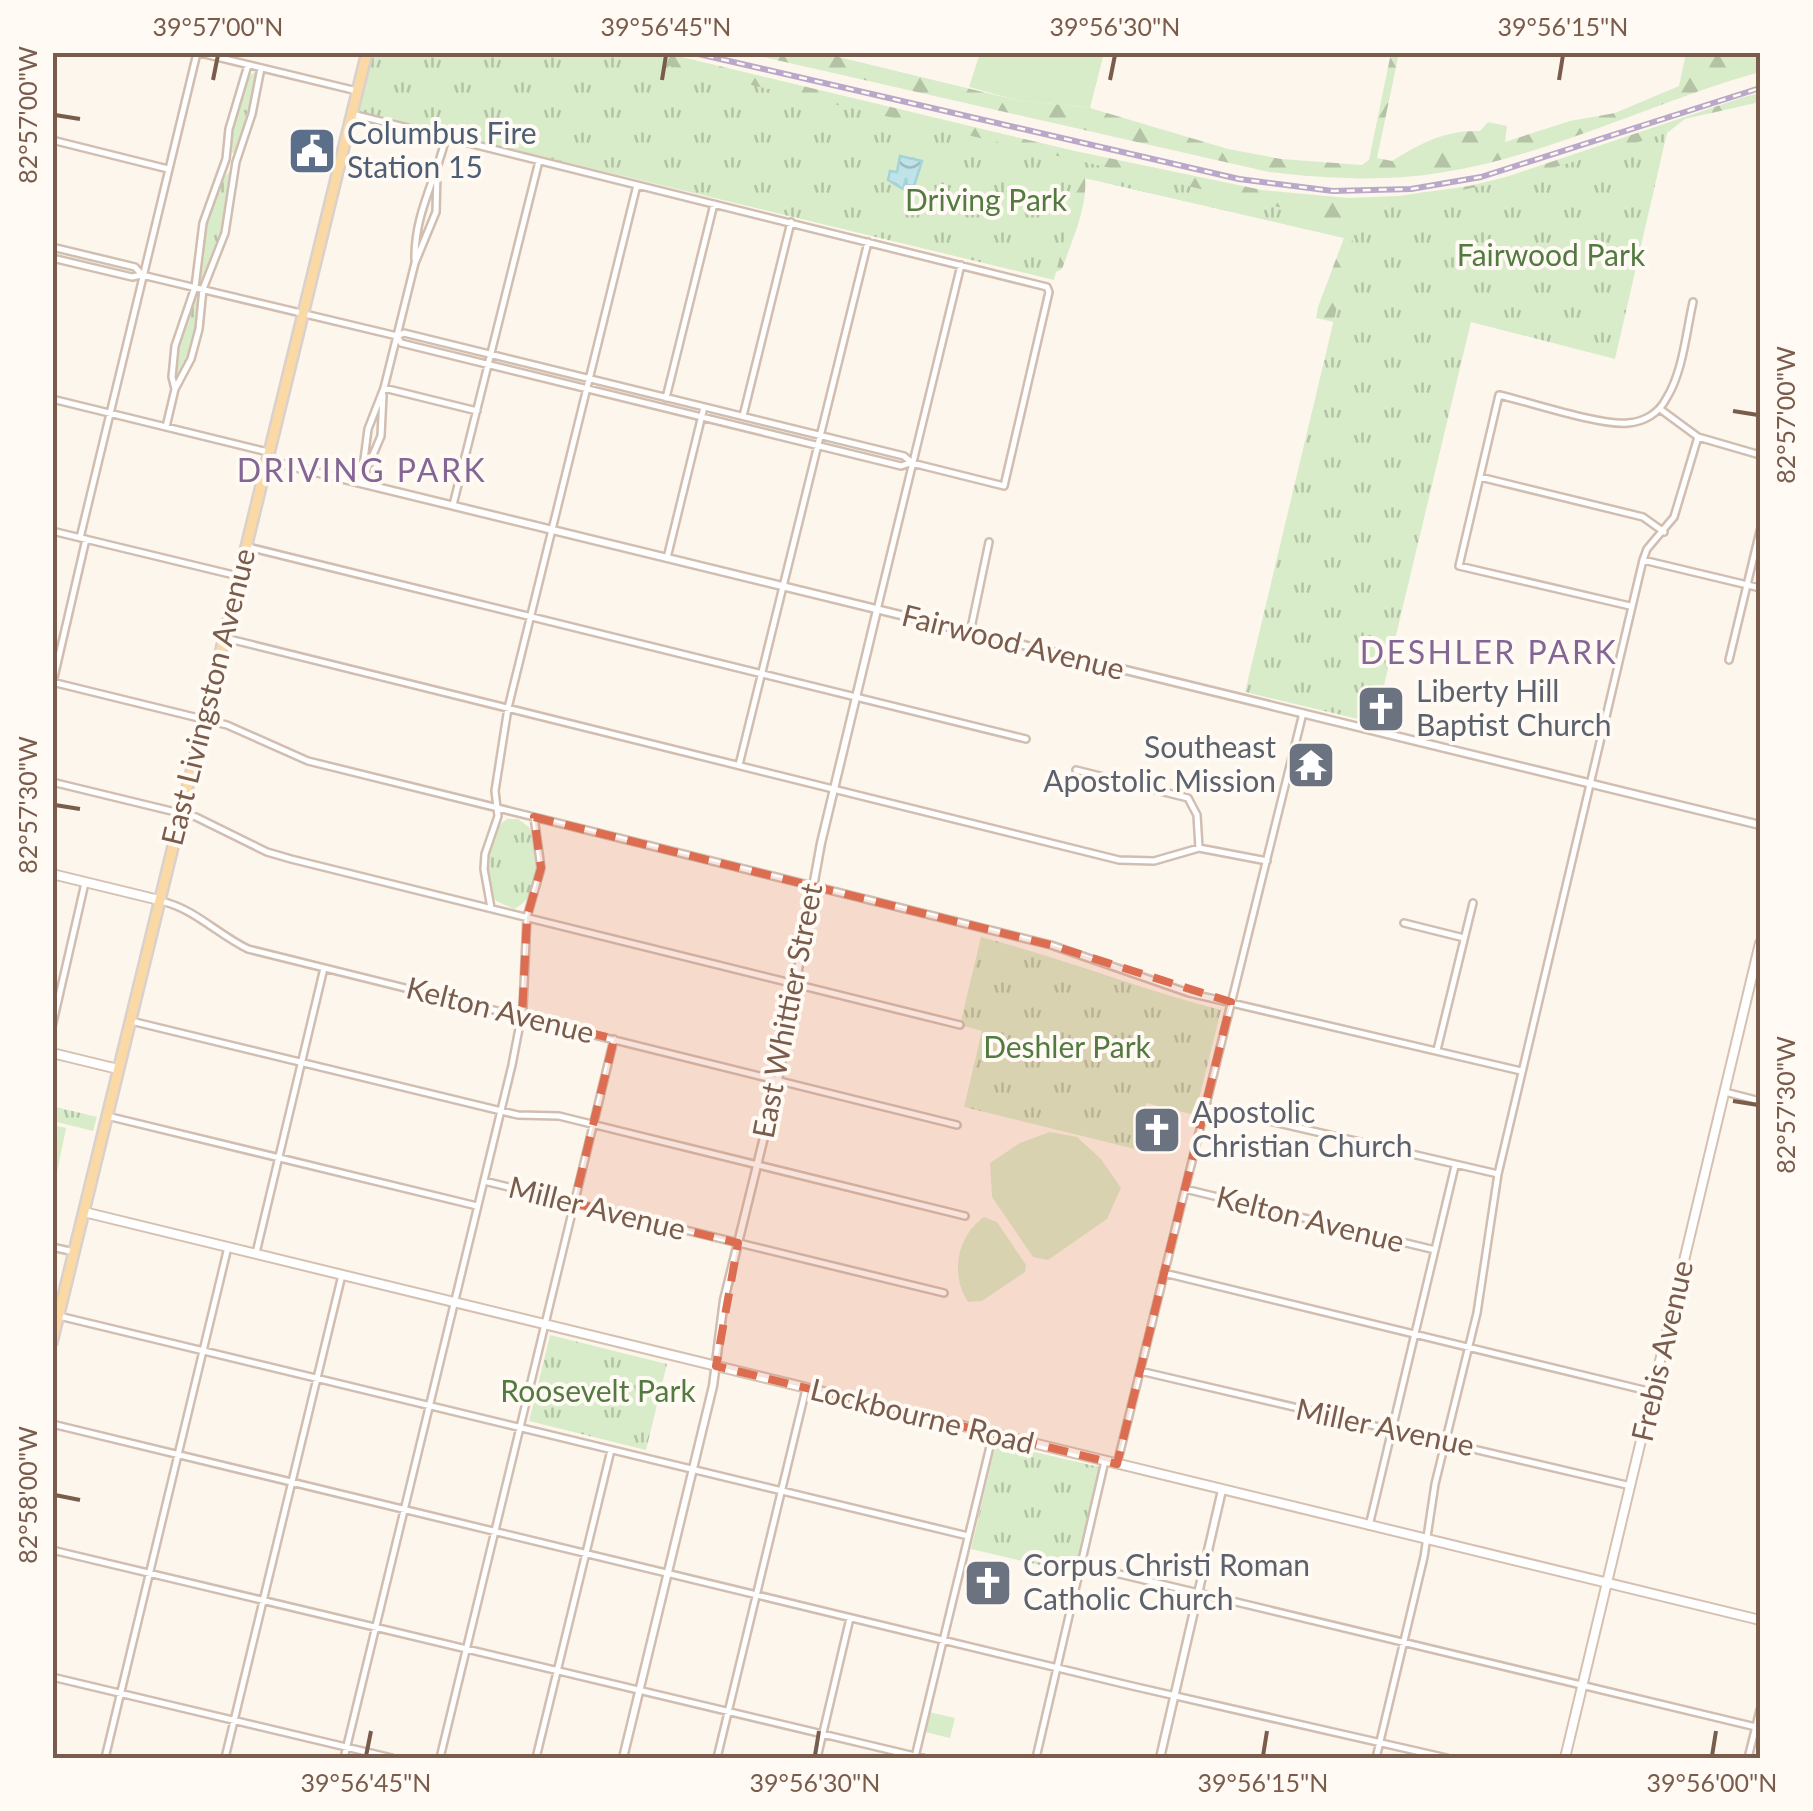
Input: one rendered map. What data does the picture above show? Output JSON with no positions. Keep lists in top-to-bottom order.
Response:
{
  "streets": {
    "main road": [
      "East Livingston Avenue",
      "Kelton Avenue",
      "Frebis Avenue",
      "Lockbourne Road"
    ],
    "street": ["Fairwood Avenue", "East Whittier Street", "Miller Avenue"]
  },
  "crossings": [
    ["Fairwood Avenue", "East Livingston Avenue"],
    ["Fairwood Avenue", "East Whittier Street"],
    ["East Livingston Avenue", "Kelton Avenue"],
    ["East Livingston Avenue", "Miller Avenue"],
    ["East Livingston Avenue", "Lockbourne Road"],
    ["Kelton Avenue", "East Whittier Street"],
    ["East Whittier Street", "Miller Avenue"],
    ["East Whittier Street", "Lockbourne Road"],
    ["Miller Avenue", "Frebis Avenue"],
    ["Frebis Avenue", "Lockbourne Road"]
  ],
  "districts": ["DRIVING PARK", "DESHLER PARK"],
  "parks": [
    "Driving Park",
    "Fairwood Park",
    "Deshler Park",
    "Roosevelt Park"
  ],
  "places": {
    "public building": ["Columbus Fire Station 15"],
    "church": ["Liberty Hill Baptist Church", "Apostolic Christian Church", "Corpus Christi Roman Catholic Church"],
    "temple": ["Southeast Apostolic Mission"]
  },
  "coordinates": [
    "39°57'00\"N",
    "39°56'45\"N",
    "39°56'30\"N",
    "39°56'15\"N",
    "82°57'00\"W",
    "82°57'30\"W",
    "82°58'00\"W",
    "39°56'00\"N"
  ]
}
